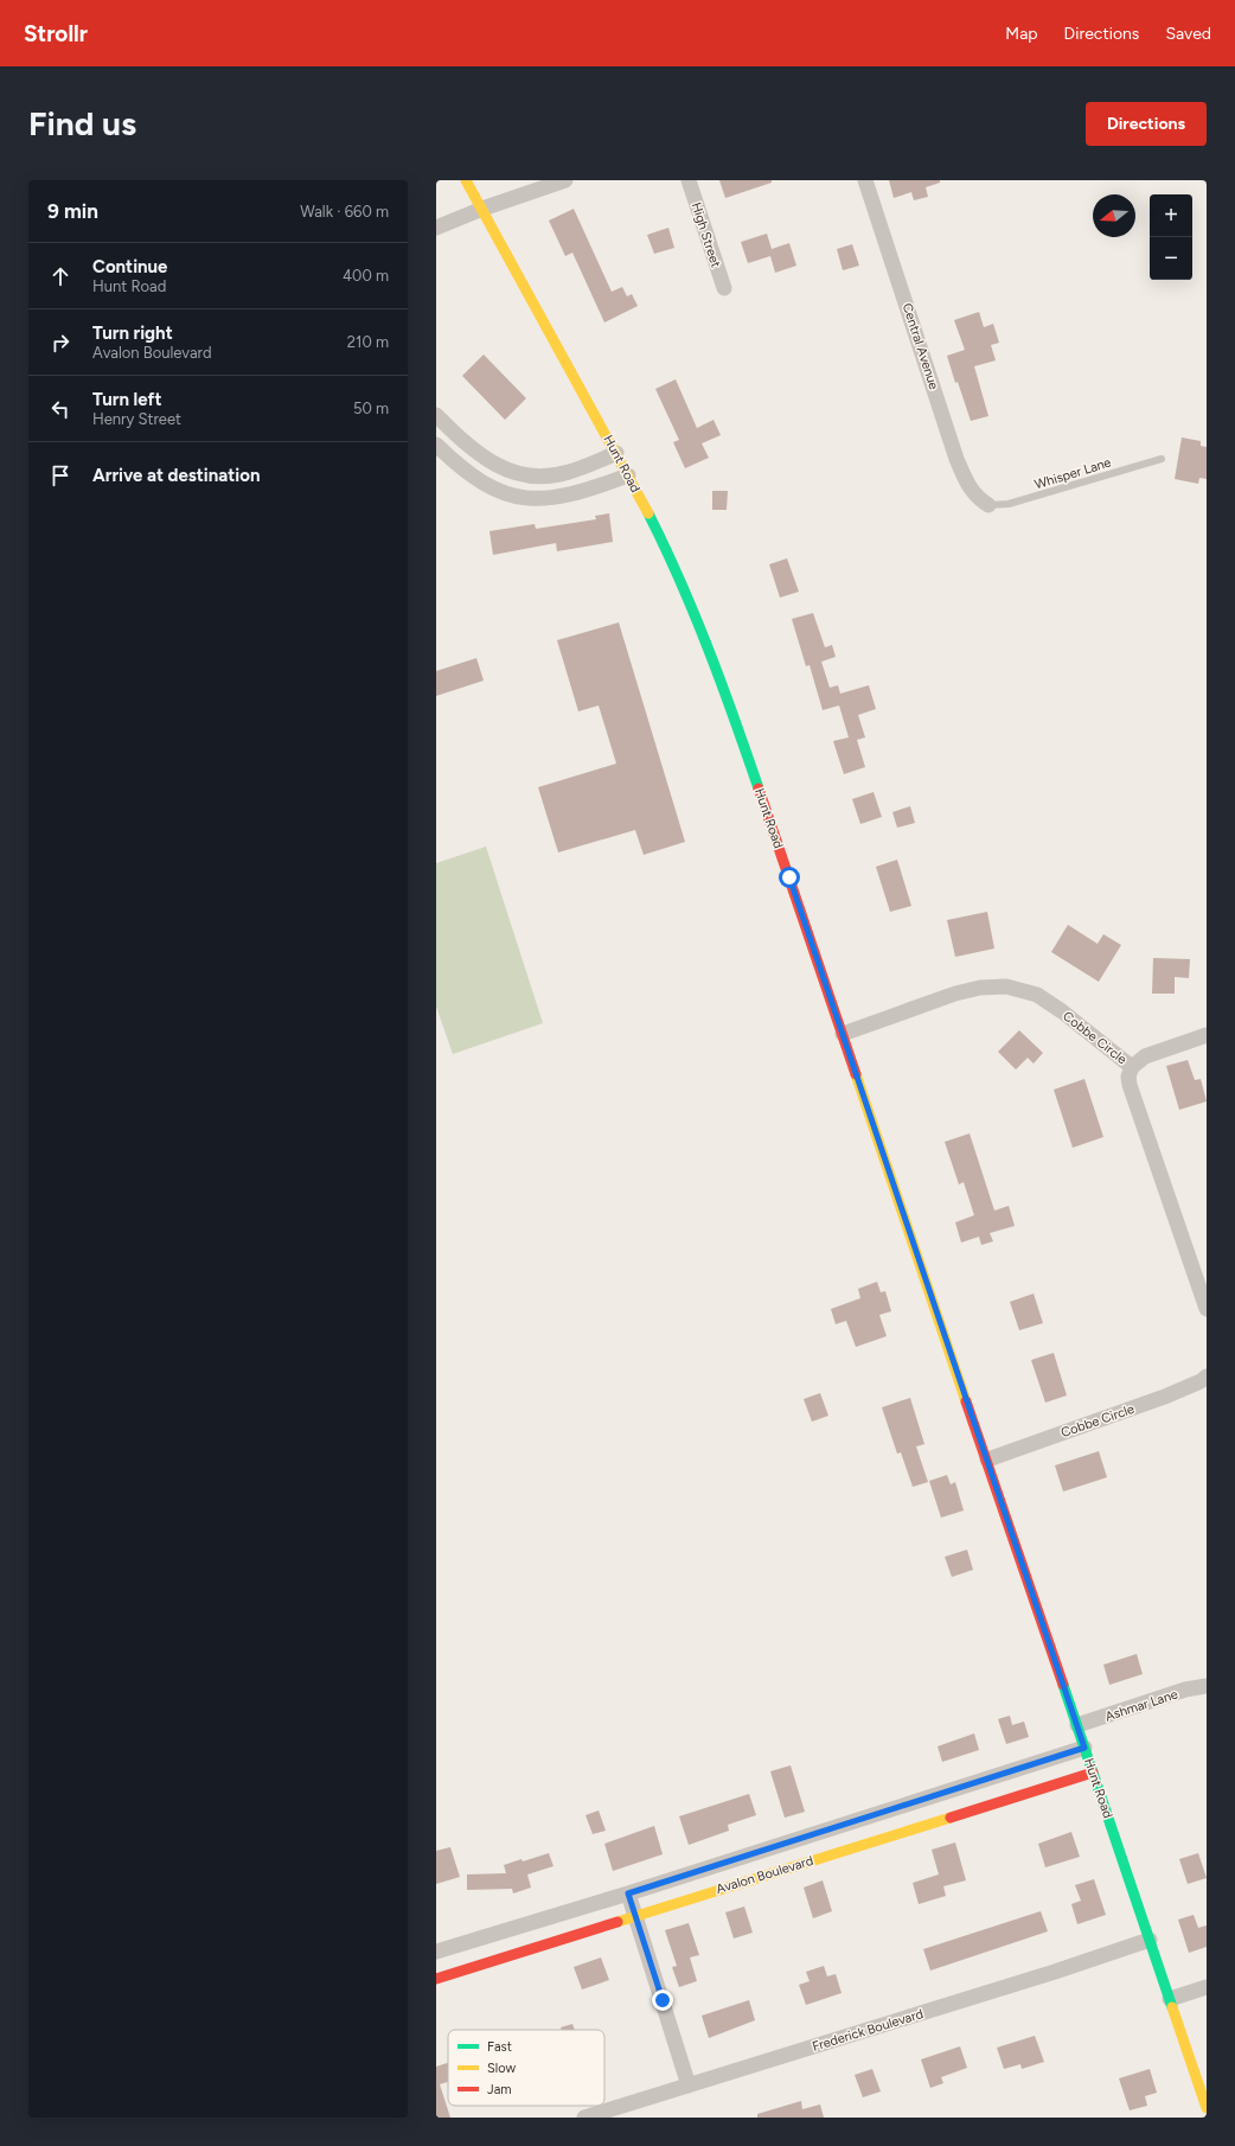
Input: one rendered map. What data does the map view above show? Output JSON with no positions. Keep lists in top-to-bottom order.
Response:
{
  "streets": {
    "street": [
      "High Street",
      "Central Avenue",
      "Hunt Road",
      "Cobbe Circle",
      "Ashmar Lane",
      "Avalon Boulevard",
      "Frederick Boulevard"
    ],
    "lane": ["Whisper Lane"]
  },
  "crossings": [
    ["Central Avenue", "Whisper Lane"],
    ["Hunt Road", "Cobbe Circle"],
    ["Hunt Road", "Ashmar Lane"],
    ["Hunt Road", "Avalon Boulevard"],
    ["Hunt Road", "Frederick Boulevard"]
  ],
  "legend": ["Fast", "Slow", "Jam"],
  "north": "left",
  "page": {
    "header": "Strollr",
    "nav": ["Map", "Directions", "Saved"],
    "buttons": "Directions",
    "title": "Find us",
    "heading": ["9 min", "Walk · 660 m"],
    "map_buttons": ["+", "−"],
    "list": [
      ["Continue", "Hunt Road", "400 m"],
      ["Turn right", "Avalon Boulevard", "210 m"],
      ["Turn left", "Henry Street", "50 m"],
      "Arrive at destination"
    ]
  }
}
